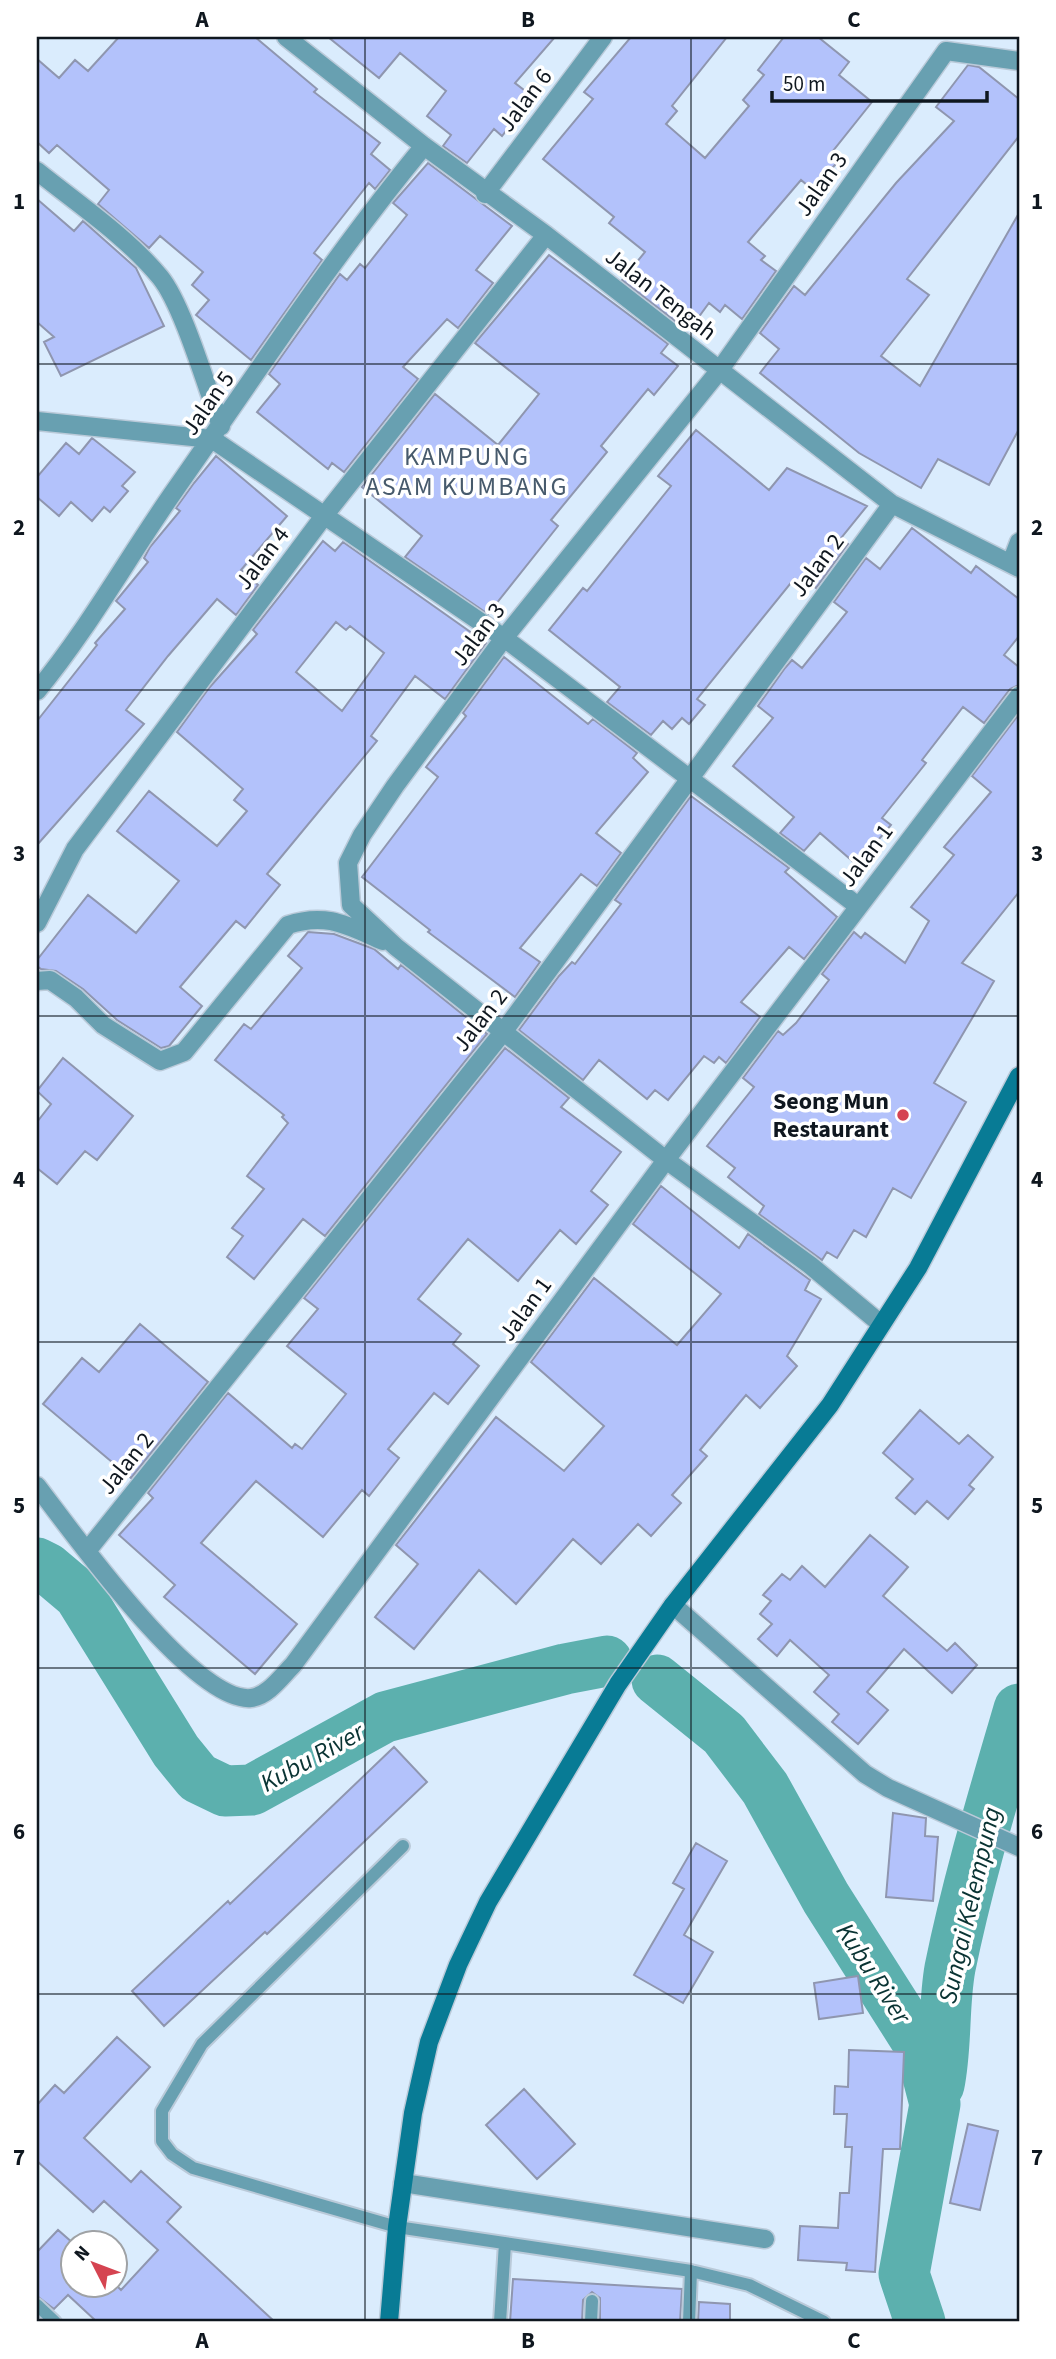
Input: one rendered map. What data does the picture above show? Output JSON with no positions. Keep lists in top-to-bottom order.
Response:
{
  "streets": {
    "street": [
      "Jalan 6",
      "Jalan 3",
      "Jalan Tengah",
      "Jalan 5",
      "Jalan 4",
      "Jalan 2",
      "Jalan 1"
    ]
  },
  "crossings": [
    ["Jalan 6", "Jalan Tengah"],
    ["Jalan 3", "Jalan Tengah"],
    ["Jalan Tengah", "Jalan 5"],
    ["Jalan Tengah", "Jalan 4"],
    ["Jalan Tengah", "Jalan 2"],
    ["Jalan 2", "Jalan 1"]
  ],
  "districts": ["KAMPUNG ASAM KUMBANG"],
  "water": ["Kubu River", "Sungai Kelempung"],
  "places": ["Seong Mun Restaurant"],
  "scale_bar": "50 m",
  "north": "top left",
  "grid": {
    "columns": ["A", "B", "C"],
    "rows": [
      "1",
      "2",
      "3",
      "4",
      "5",
      "6",
      "7"
    ]
  }
}
